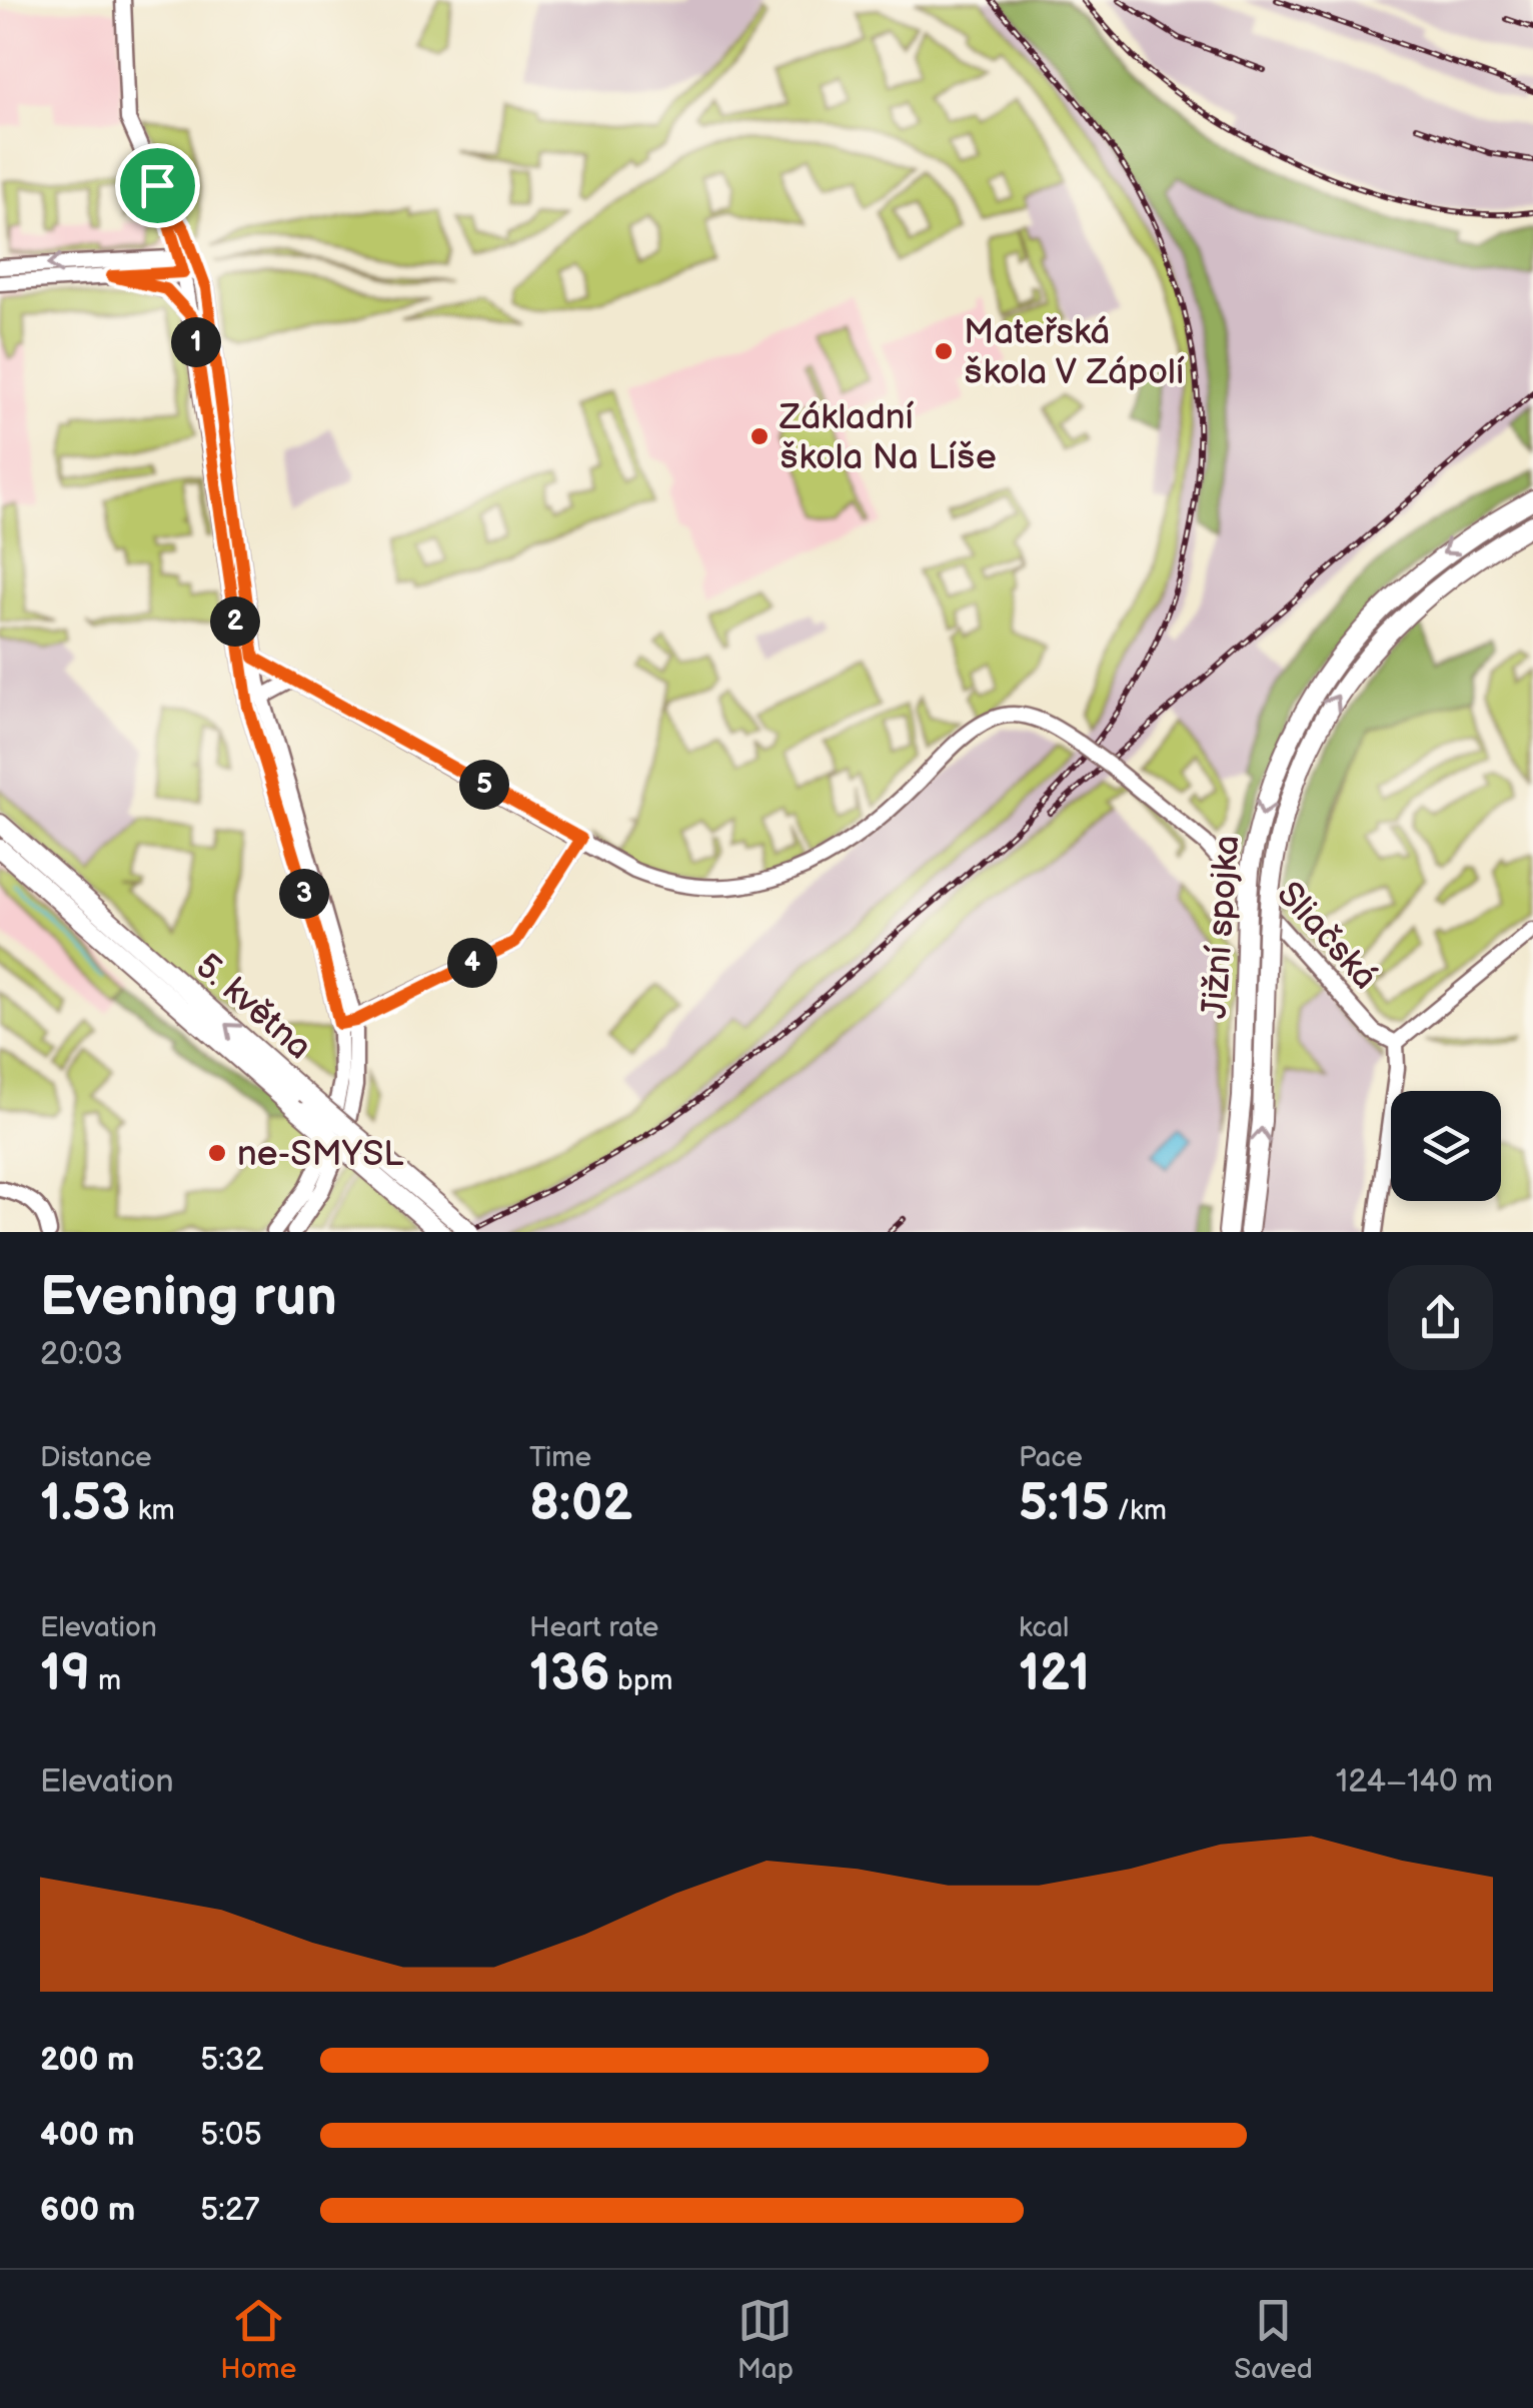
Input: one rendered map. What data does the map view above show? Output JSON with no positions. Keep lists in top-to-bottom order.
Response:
{
  "streets": {
    "highway": ["Jižní spojka", "5. května"],
    "street": ["Sliačská"]
  },
  "places": ["Mateřská škola V Zápolí", "Základní škola Na Líše", "ne-SMYSL"],
  "page": {
    "pins": [
      "1",
      "2",
      "5",
      "3",
      "4"
    ],
    "heading": ["Evening run", "20:03"],
    "stats": [
      ["Distance", "1.53 km"],
      ["Time", "8:02"],
      ["Pace", "5:15 /km"],
      ["Elevation", "19 m"],
      ["Heart rate", "136 bpm"],
      ["kcal", "121"]
    ],
    "chart": ["Elevation", "124–140 m"],
    "list": [
      {
        "name": "200 m",
        "note": "5:32"
      },
      {
        "name": "400 m",
        "note": "5:05"
      },
      {
        "name": "600 m",
        "note": "5:27"
      }
    ],
    "tabs": ["Home", "Map", "Saved"]
  }
}
